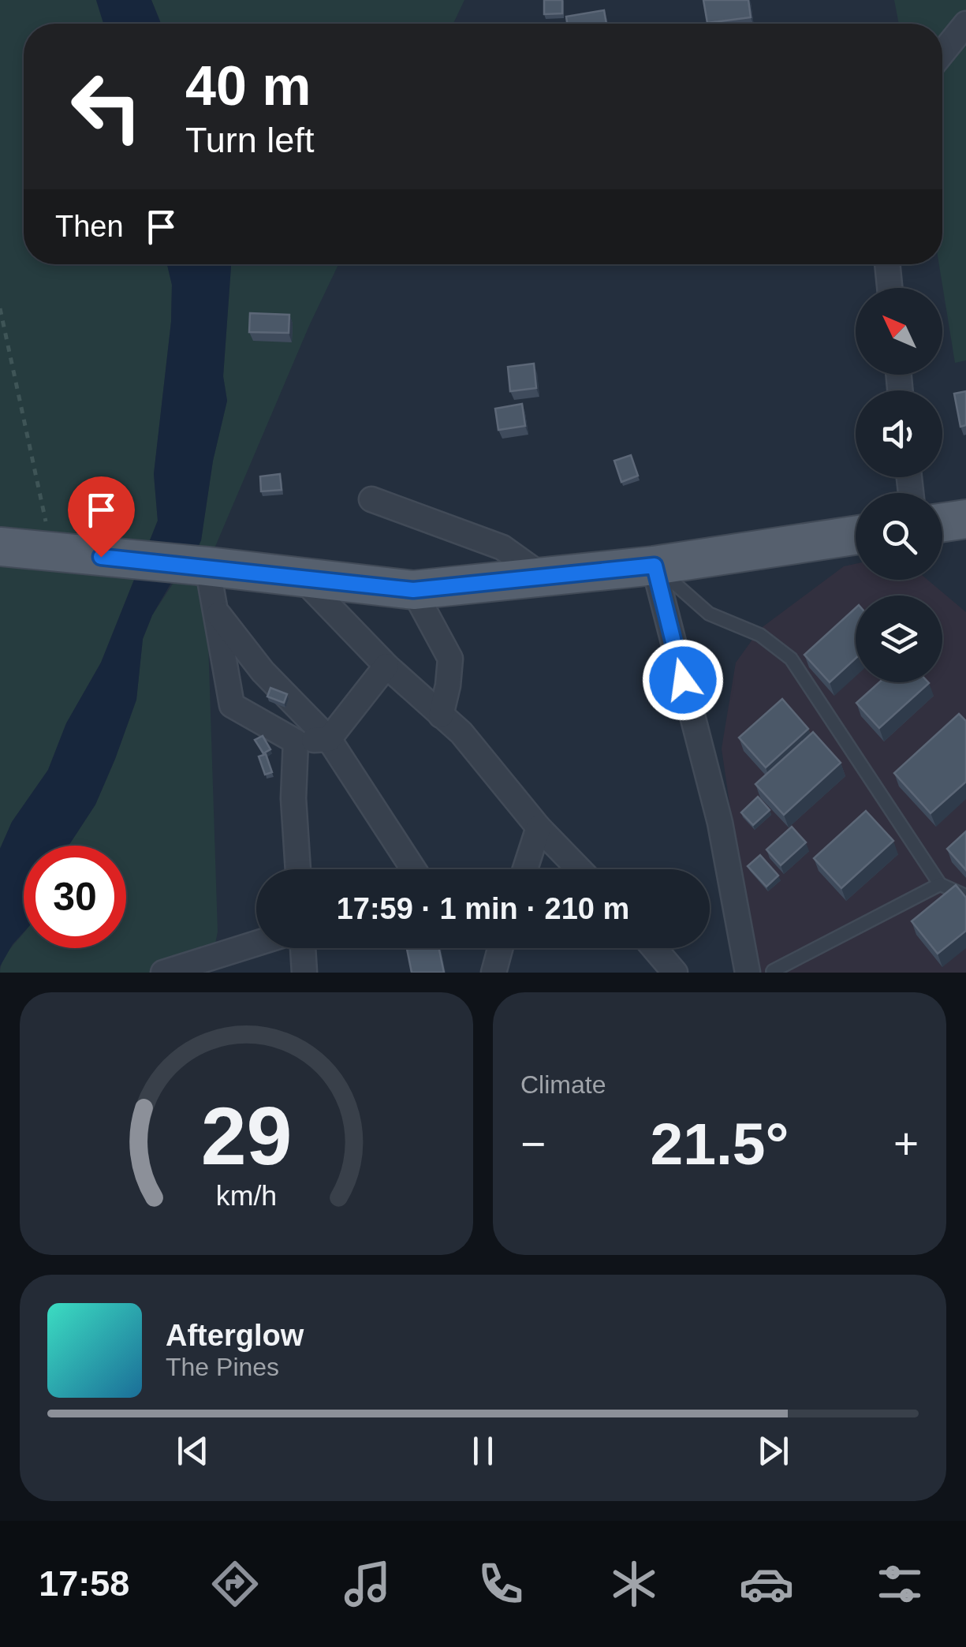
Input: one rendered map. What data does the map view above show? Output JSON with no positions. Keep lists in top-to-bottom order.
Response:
{
  "north": "top left",
  "page": {
    "turn": ["40 m", "Turn left"],
    "then": "Then",
    "limit": "30",
    "trip": "17:59 · 1 min · 210 m",
    "tile": "Climate",
    "heat": ["−", "21.5°", "+"],
    "song": ["Afterglow", "The Pines"],
    "tabs": "17:58",
    "gauge": ["29", "km/h"]
  }
}
